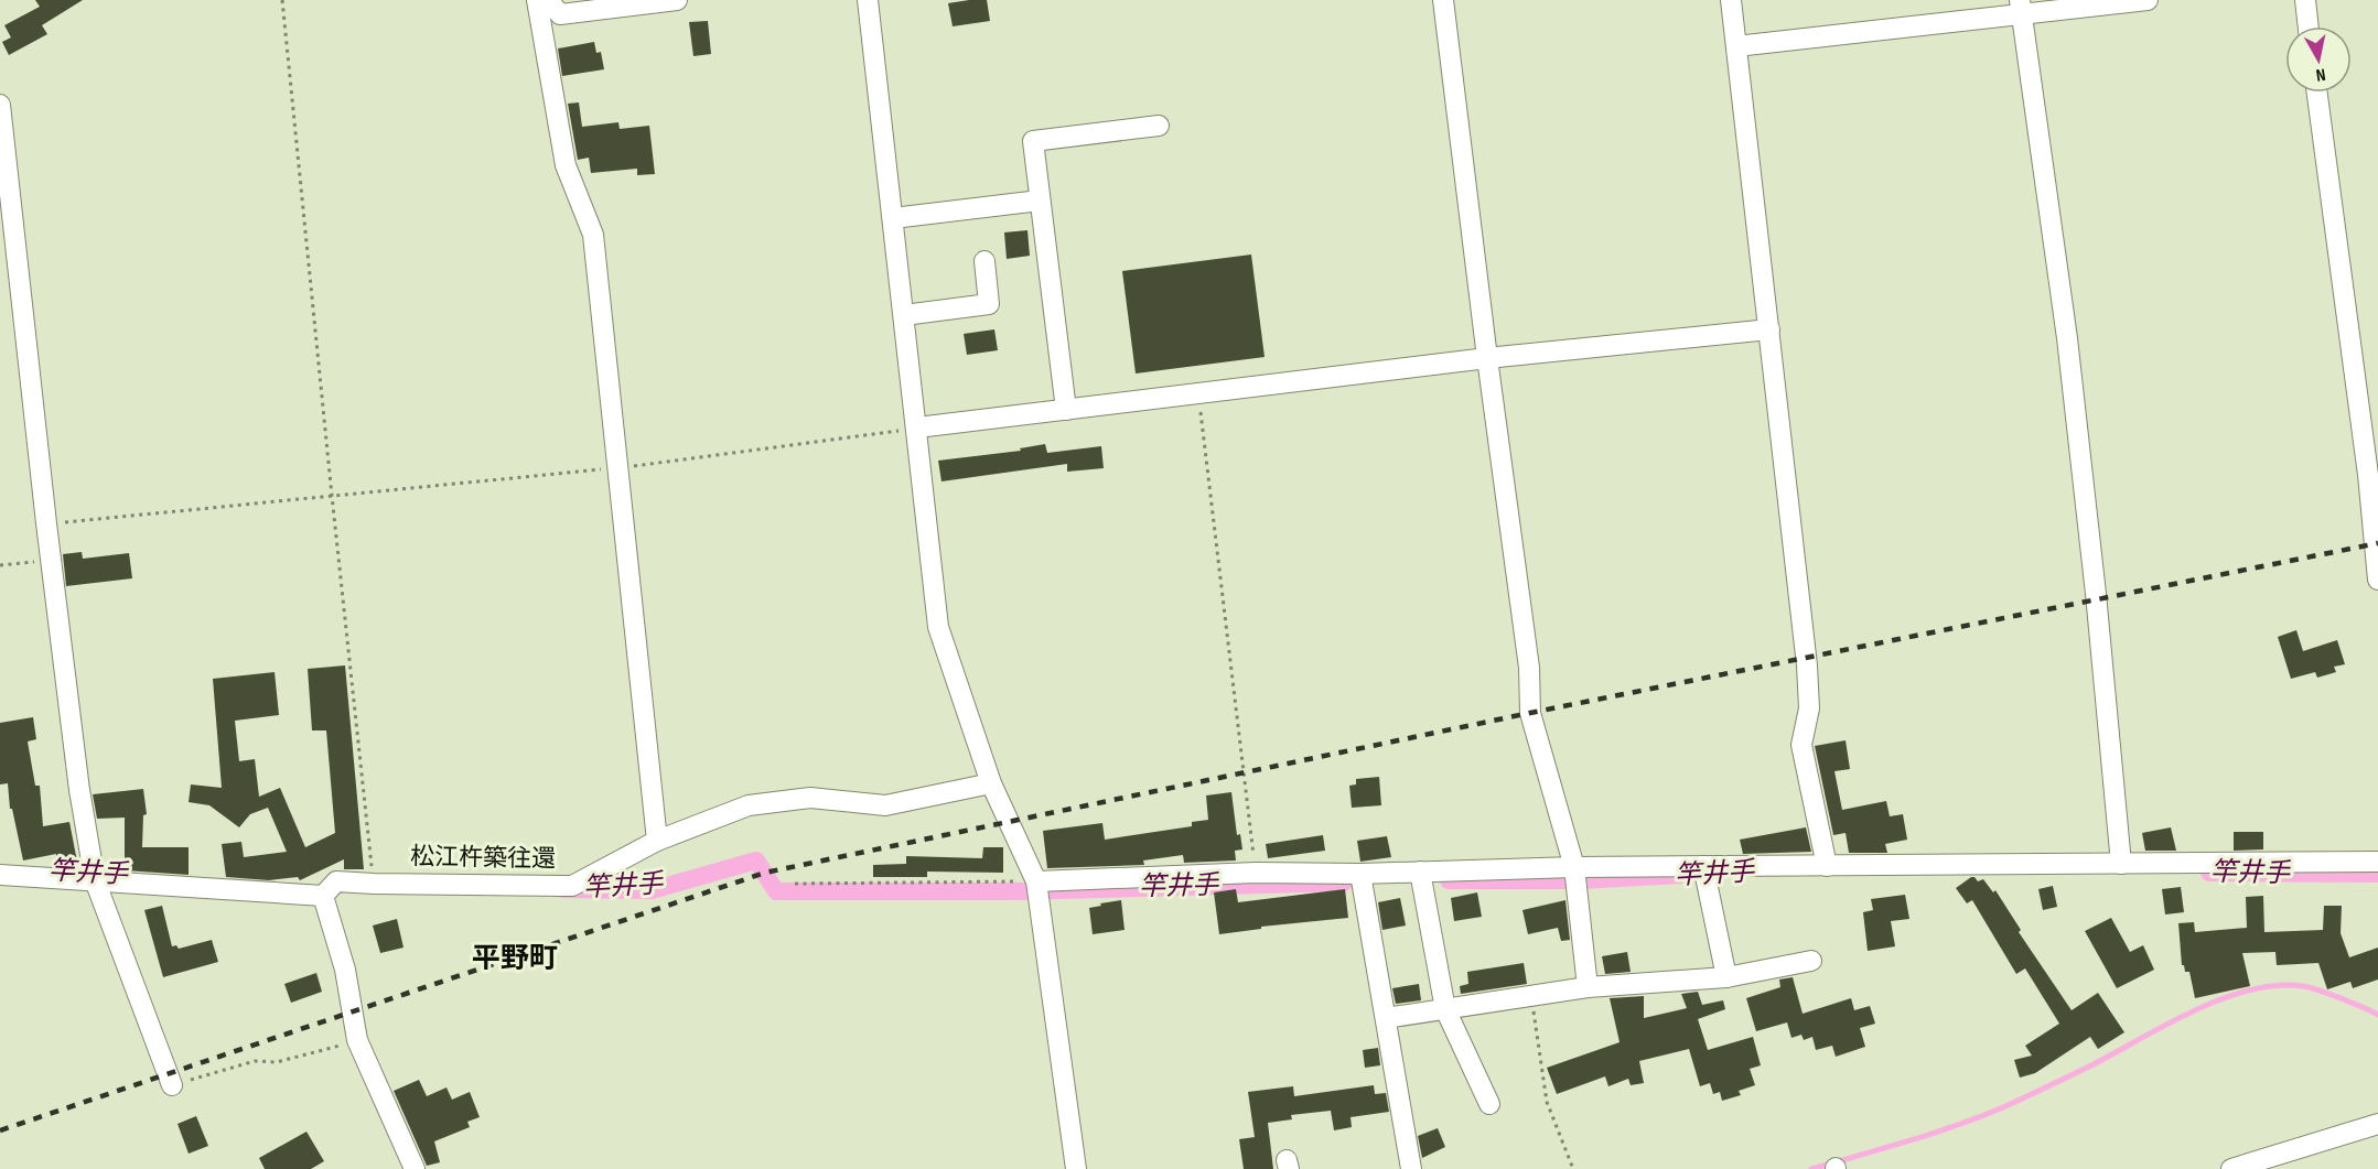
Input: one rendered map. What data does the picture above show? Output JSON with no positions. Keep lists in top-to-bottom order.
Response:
{
  "streets": {
    "street": ["松江杵築往還"]
  },
  "districts": ["平野町"],
  "water": ["竿井手"],
  "north": "bottom"
}
